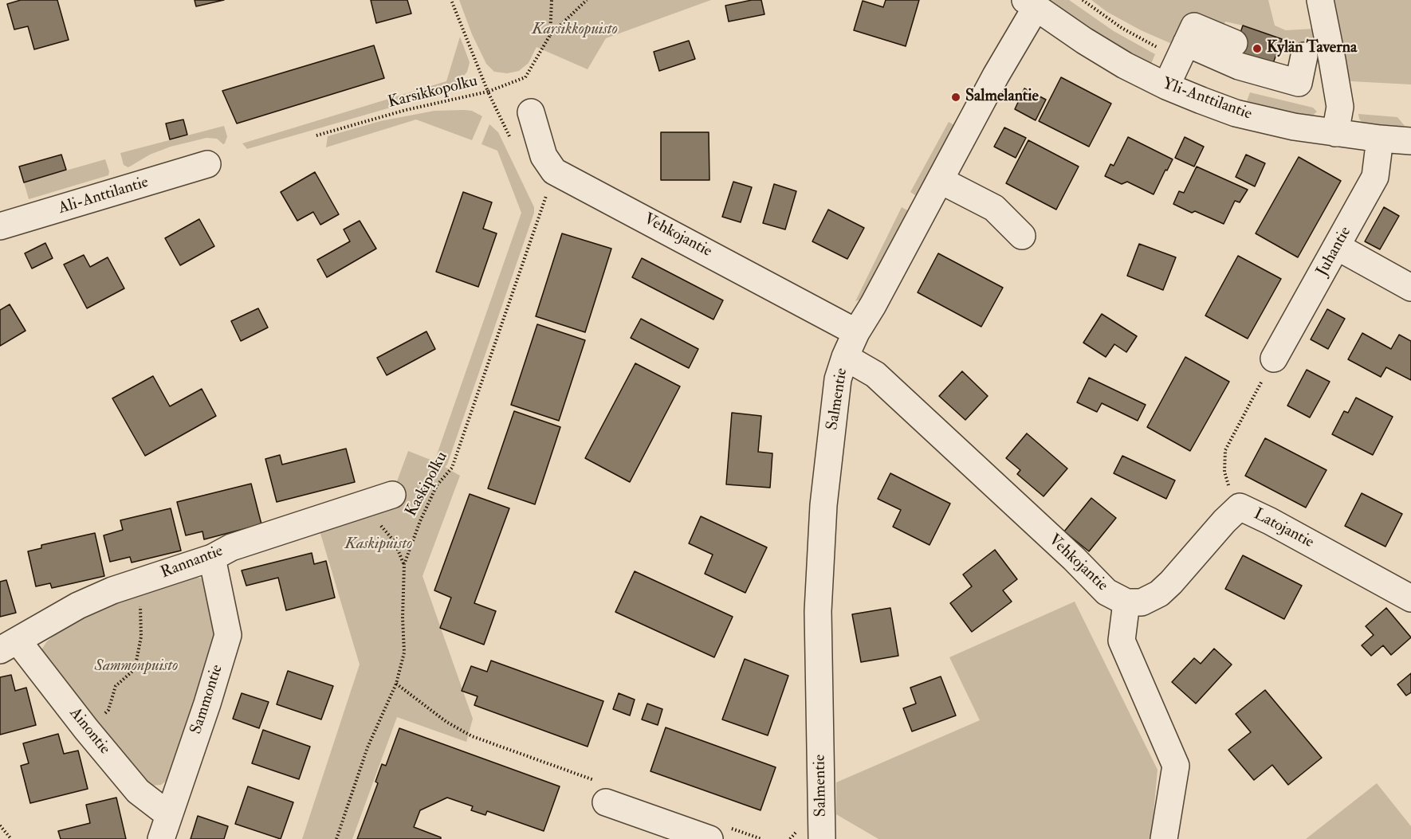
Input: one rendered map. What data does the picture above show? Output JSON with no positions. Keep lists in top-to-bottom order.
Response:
{
  "streets": {
    "street": [
      "Yli-Anttilantie",
      "Ali-Anttilantie",
      "Vehkojantie",
      "Juhantie",
      "Salmentie",
      "Latojantie",
      "Rannantie",
      "Sammontie",
      "Ainontie"
    ],
    "path": ["Karsikkopolku", "Kaskipolku"]
  },
  "crossings": [
    ["Yli-Anttilantie", "Juhantie"],
    ["Yli-Anttilantie", "Salmentie"],
    ["Vehkojantie", "Salmentie"],
    ["Vehkojantie", "Kaskipolku"],
    ["Vehkojantie", "Latojantie"],
    ["Rannantie", "Sammontie"],
    ["Rannantie", "Ainontie"],
    ["Sammontie", "Ainontie"]
  ],
  "parks": ["Karsikkopuisto", "Kaskipuisto", "Sammonpuisto"],
  "places": ["Kylän Taverna", "Salmelantie"]
}
